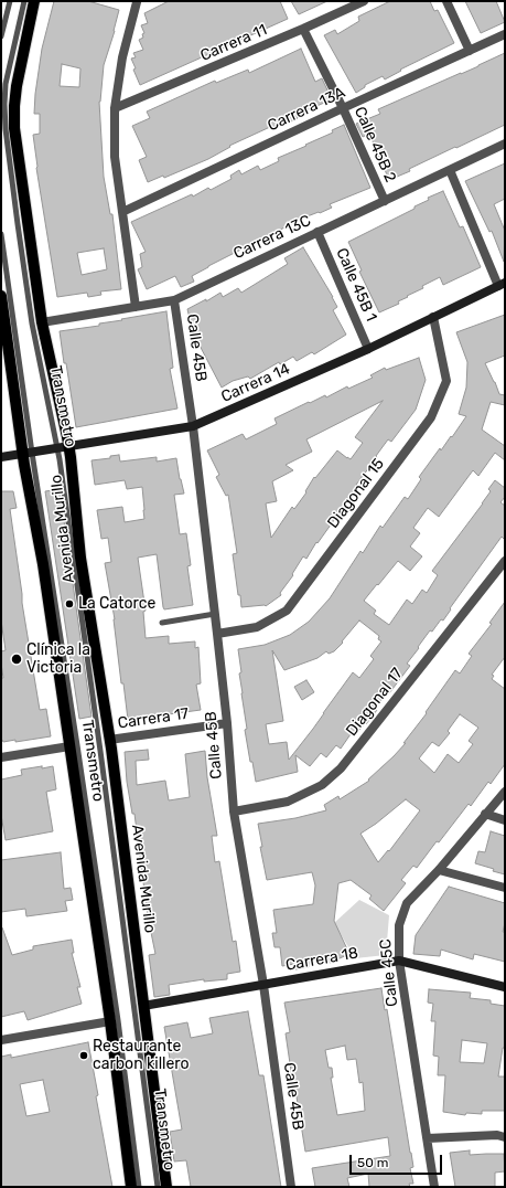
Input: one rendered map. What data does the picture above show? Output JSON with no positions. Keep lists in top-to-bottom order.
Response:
{
  "streets": {
    "main road": ["Avenida Murillo"],
    "street": [
      "Carrera 11",
      "Carrera 13A",
      "Calle 45B 2",
      "Carrera 13C",
      "Calle 45B 1",
      "Calle 45B",
      "Carrera 14",
      "Diagonal 15",
      "Diagonal 17",
      "Carrera 17",
      "Carrera 18",
      "Calle 45C"
    ],
    "lane": ["Transmetro"]
  },
  "crossings": [
    ["Carrera 11", "Calle 45B 2"],
    ["Carrera 13A", "Calle 45B 2"],
    ["Calle 45B 2", "Carrera 13C"],
    ["Carrera 13C", "Calle 45B 1"],
    ["Carrera 13C", "Calle 45B"],
    ["Carrera 13C", "Avenida Murillo"],
    ["Calle 45B 1", "Carrera 14"],
    ["Calle 45B", "Carrera 14"],
    ["Calle 45B", "Diagonal 15"],
    ["Calle 45B", "Diagonal 17"],
    ["Calle 45B", "Carrera 17"],
    ["Calle 45B", "Carrera 18"],
    ["Carrera 14", "Transmetro"],
    ["Carrera 14", "Diagonal 15"],
    ["Carrera 14", "Avenida Murillo"],
    ["Transmetro", "Avenida Murillo"],
    ["Avenida Murillo", "Carrera 17"],
    ["Avenida Murillo", "Carrera 18"],
    ["Carrera 18", "Calle 45C"]
  ],
  "places": ["La Catorce", "Clínica la Victoria", "Restaurante carbon killero"],
  "scale_bar": "50 m"
}
